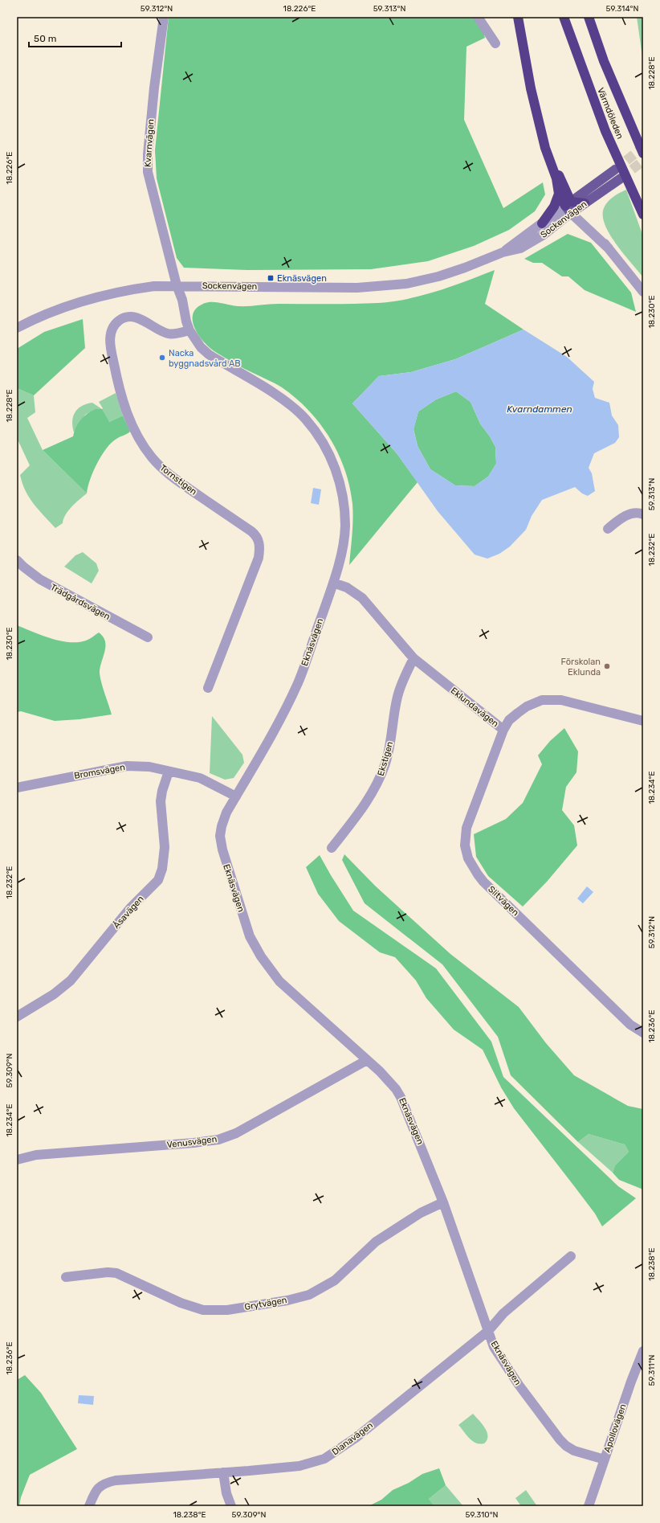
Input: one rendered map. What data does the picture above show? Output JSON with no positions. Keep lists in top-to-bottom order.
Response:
{
  "streets": {
    "highway": ["Värmdöleden"],
    "main road": ["Sockenvägen"],
    "street": [
      "Kvarnvägen",
      "Tornstigen",
      "Trädgårdsvägen",
      "Eknäsvägen",
      "Eklundavägen",
      "Ekstigen",
      "Bromsvägen",
      "Slitvägen",
      "Åsavägen",
      "Venusvägen",
      "Grytvägen",
      "Apollovägen",
      "Dianavägen"
    ]
  },
  "crossings": [
    ["Kvarnvägen", "Sockenvägen"],
    ["Kvarnvägen", "Eknäsvägen"],
    ["Sockenvägen", "Eknäsvägen"],
    ["Tornstigen", "Eknäsvägen"],
    ["Eknäsvägen", "Eklundavägen"],
    ["Eknäsvägen", "Bromsvägen"],
    ["Eknäsvägen", "Venusvägen"],
    ["Eknäsvägen", "Grytvägen"],
    ["Eknäsvägen", "Apollovägen"],
    ["Eknäsvägen", "Dianavägen"],
    ["Eklundavägen", "Ekstigen"],
    ["Eklundavägen", "Slitvägen"],
    ["Bromsvägen", "Åsavägen"]
  ],
  "water": ["Kvarndammen"],
  "places": {
    "transit": ["Eknäsvägen"],
    "other": ["Nacka byggnadsvård AB", "Förskolan Eklunda"]
  },
  "scale_bar": "50 m",
  "coordinates": [
    "59.312°N",
    "18.226°E",
    "59.313°N",
    "59.314°N",
    "18.228°E",
    "18.230°E",
    "18.232°E",
    "18.234°E",
    "18.236°E",
    "59.309°N",
    "18.238°E",
    "59.311°N",
    "59.310°N"
  ]
}
